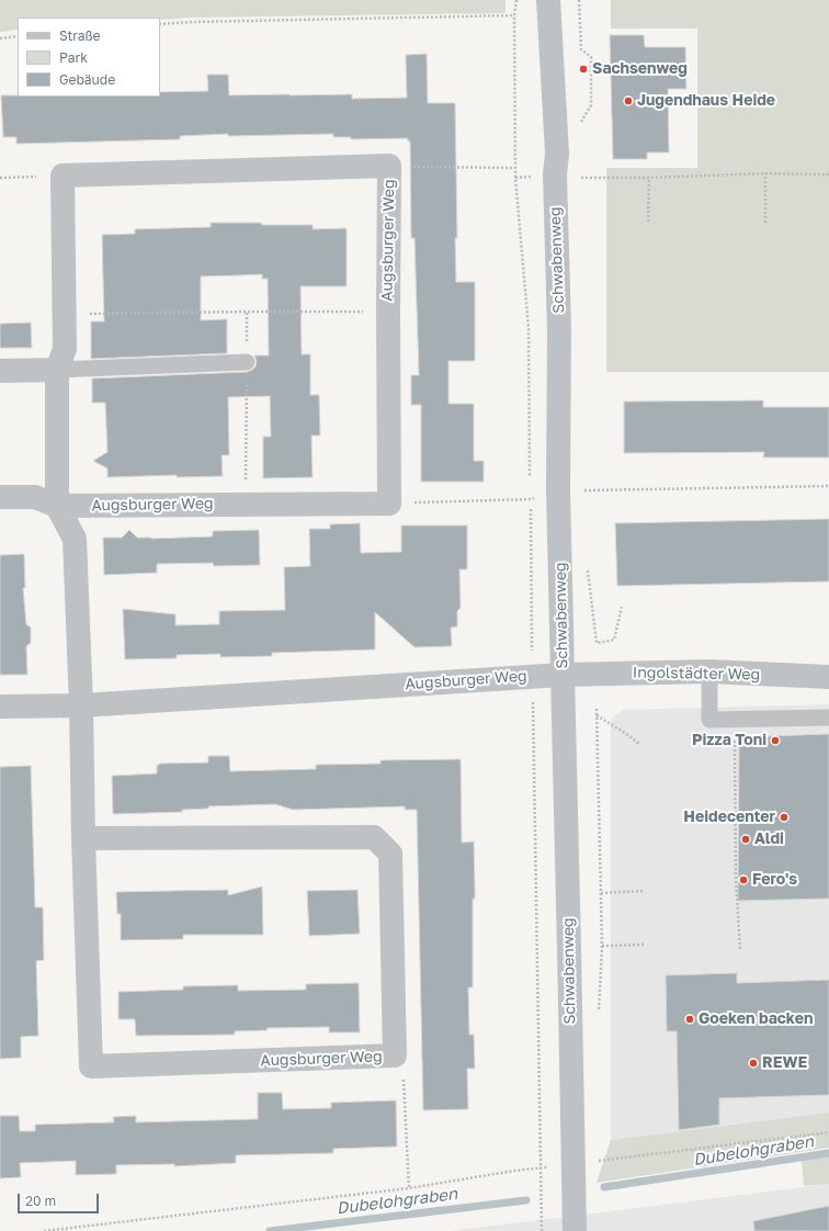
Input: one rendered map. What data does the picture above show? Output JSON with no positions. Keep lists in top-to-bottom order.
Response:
{
  "streets": {
    "street": ["Augsburger Weg", "Schwabenweg", "Ingolstädter Weg"]
  },
  "crossings": [
    ["Augsburger Weg", "Schwabenweg"],
    ["Augsburger Weg", "Ingolstädter Weg"],
    ["Schwabenweg", "Ingolstädter Weg"]
  ],
  "water": ["Dubelohgraben"],
  "places": [
    "Sachsenweg",
    "Jugendhaus Heide",
    "Pizza Toni",
    "Heidecenter",
    "Aldi",
    "Fero's",
    "Goeken backen",
    "REWE"
  ],
  "legend": ["Straße", "Park", "Gebäude"],
  "scale_bar": "20 m"
}
